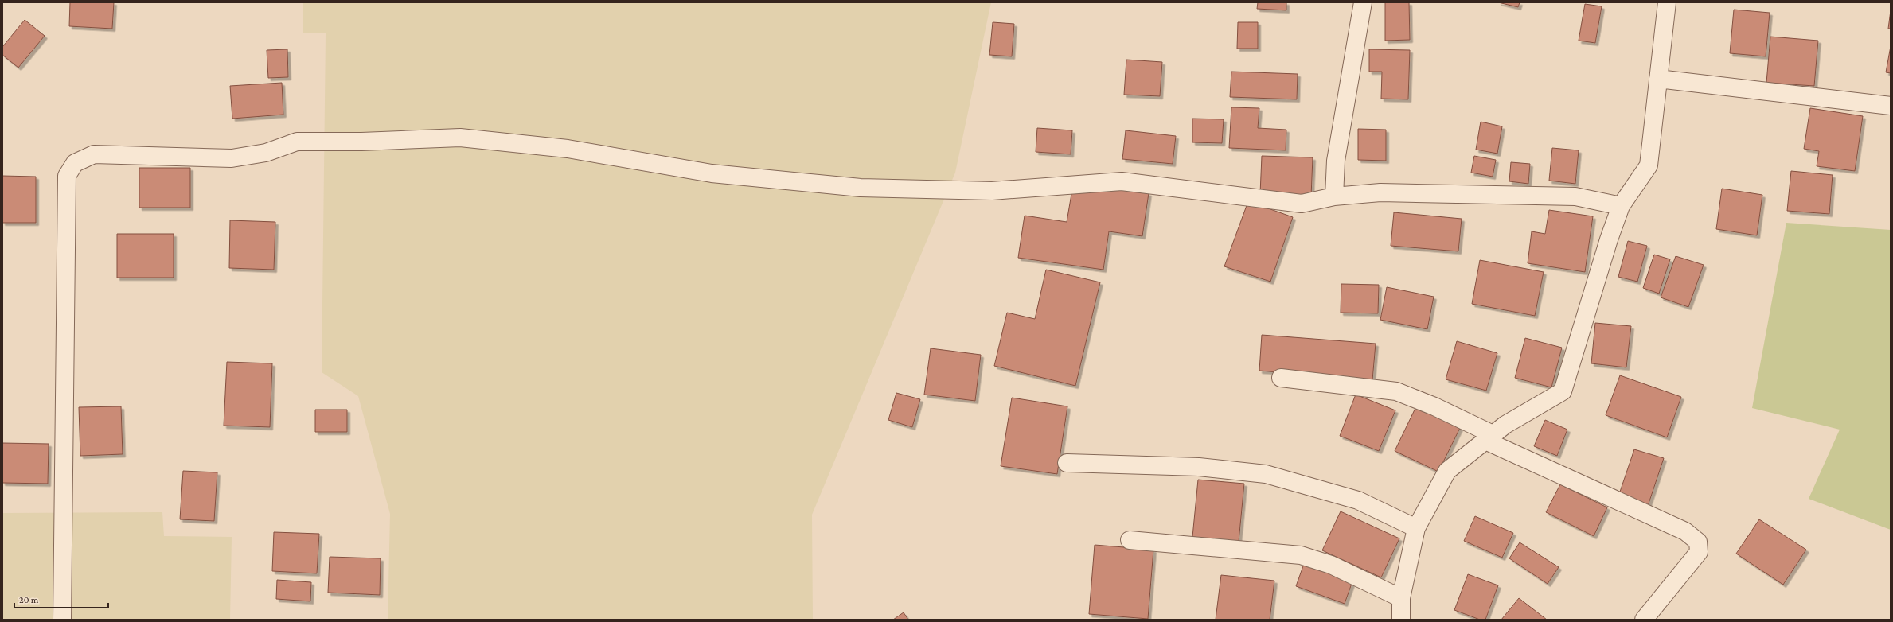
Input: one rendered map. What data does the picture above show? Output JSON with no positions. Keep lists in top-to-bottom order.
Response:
{
  "scale_bar": "20 m"
}
